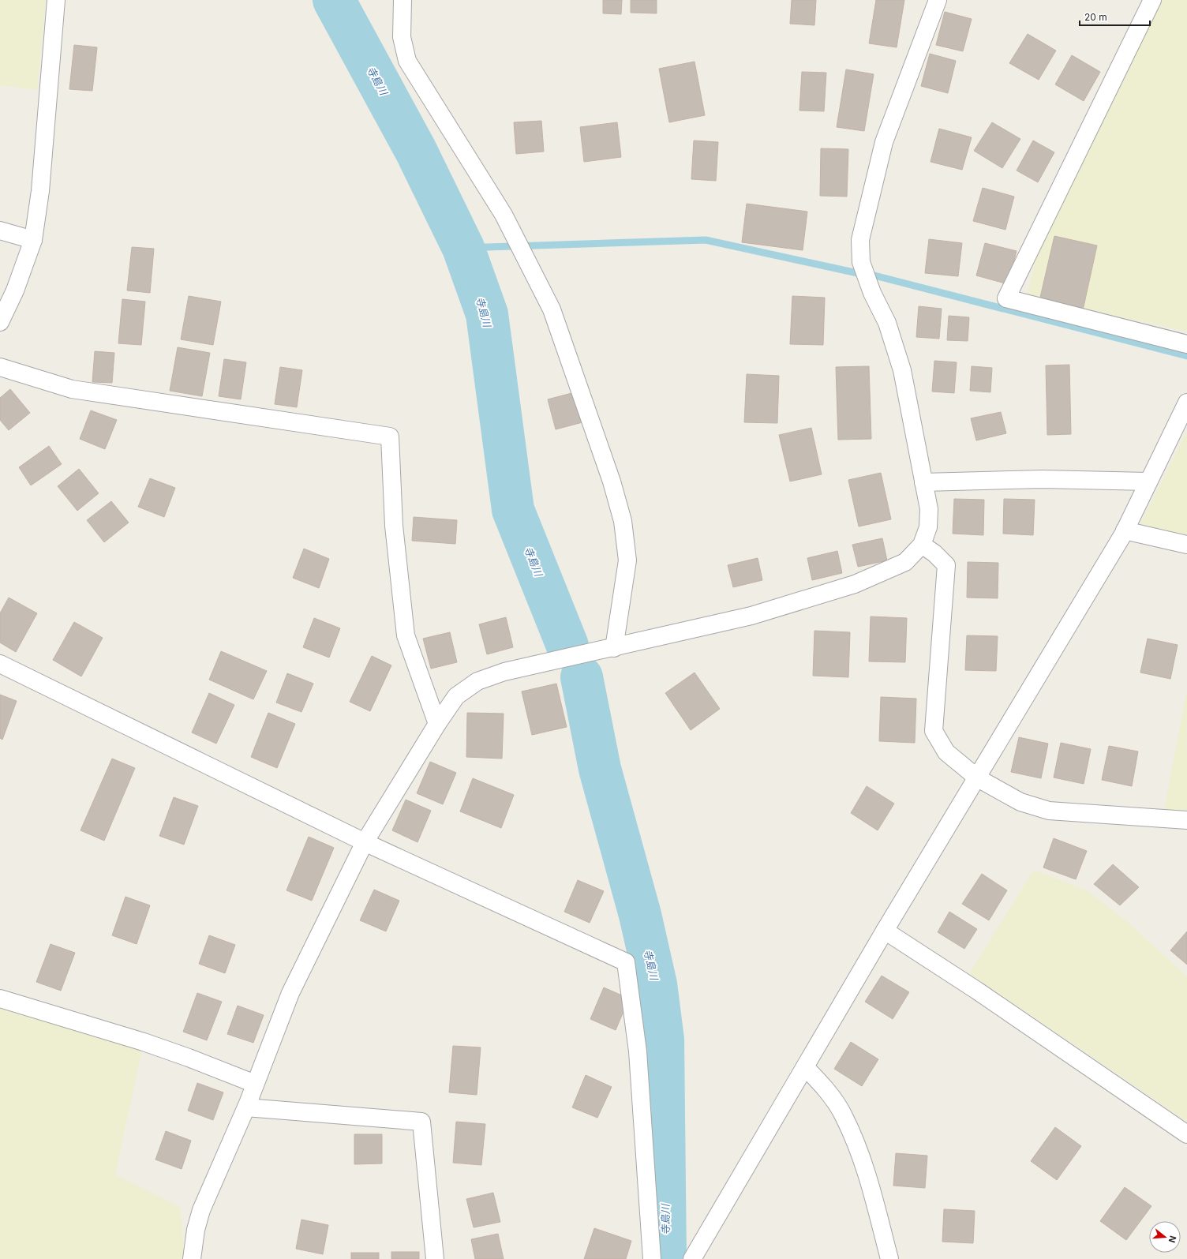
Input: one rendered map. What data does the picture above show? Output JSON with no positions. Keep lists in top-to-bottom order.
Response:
{
  "water": ["寺島川"],
  "scale_bar": "20 m",
  "north": "right"
}
